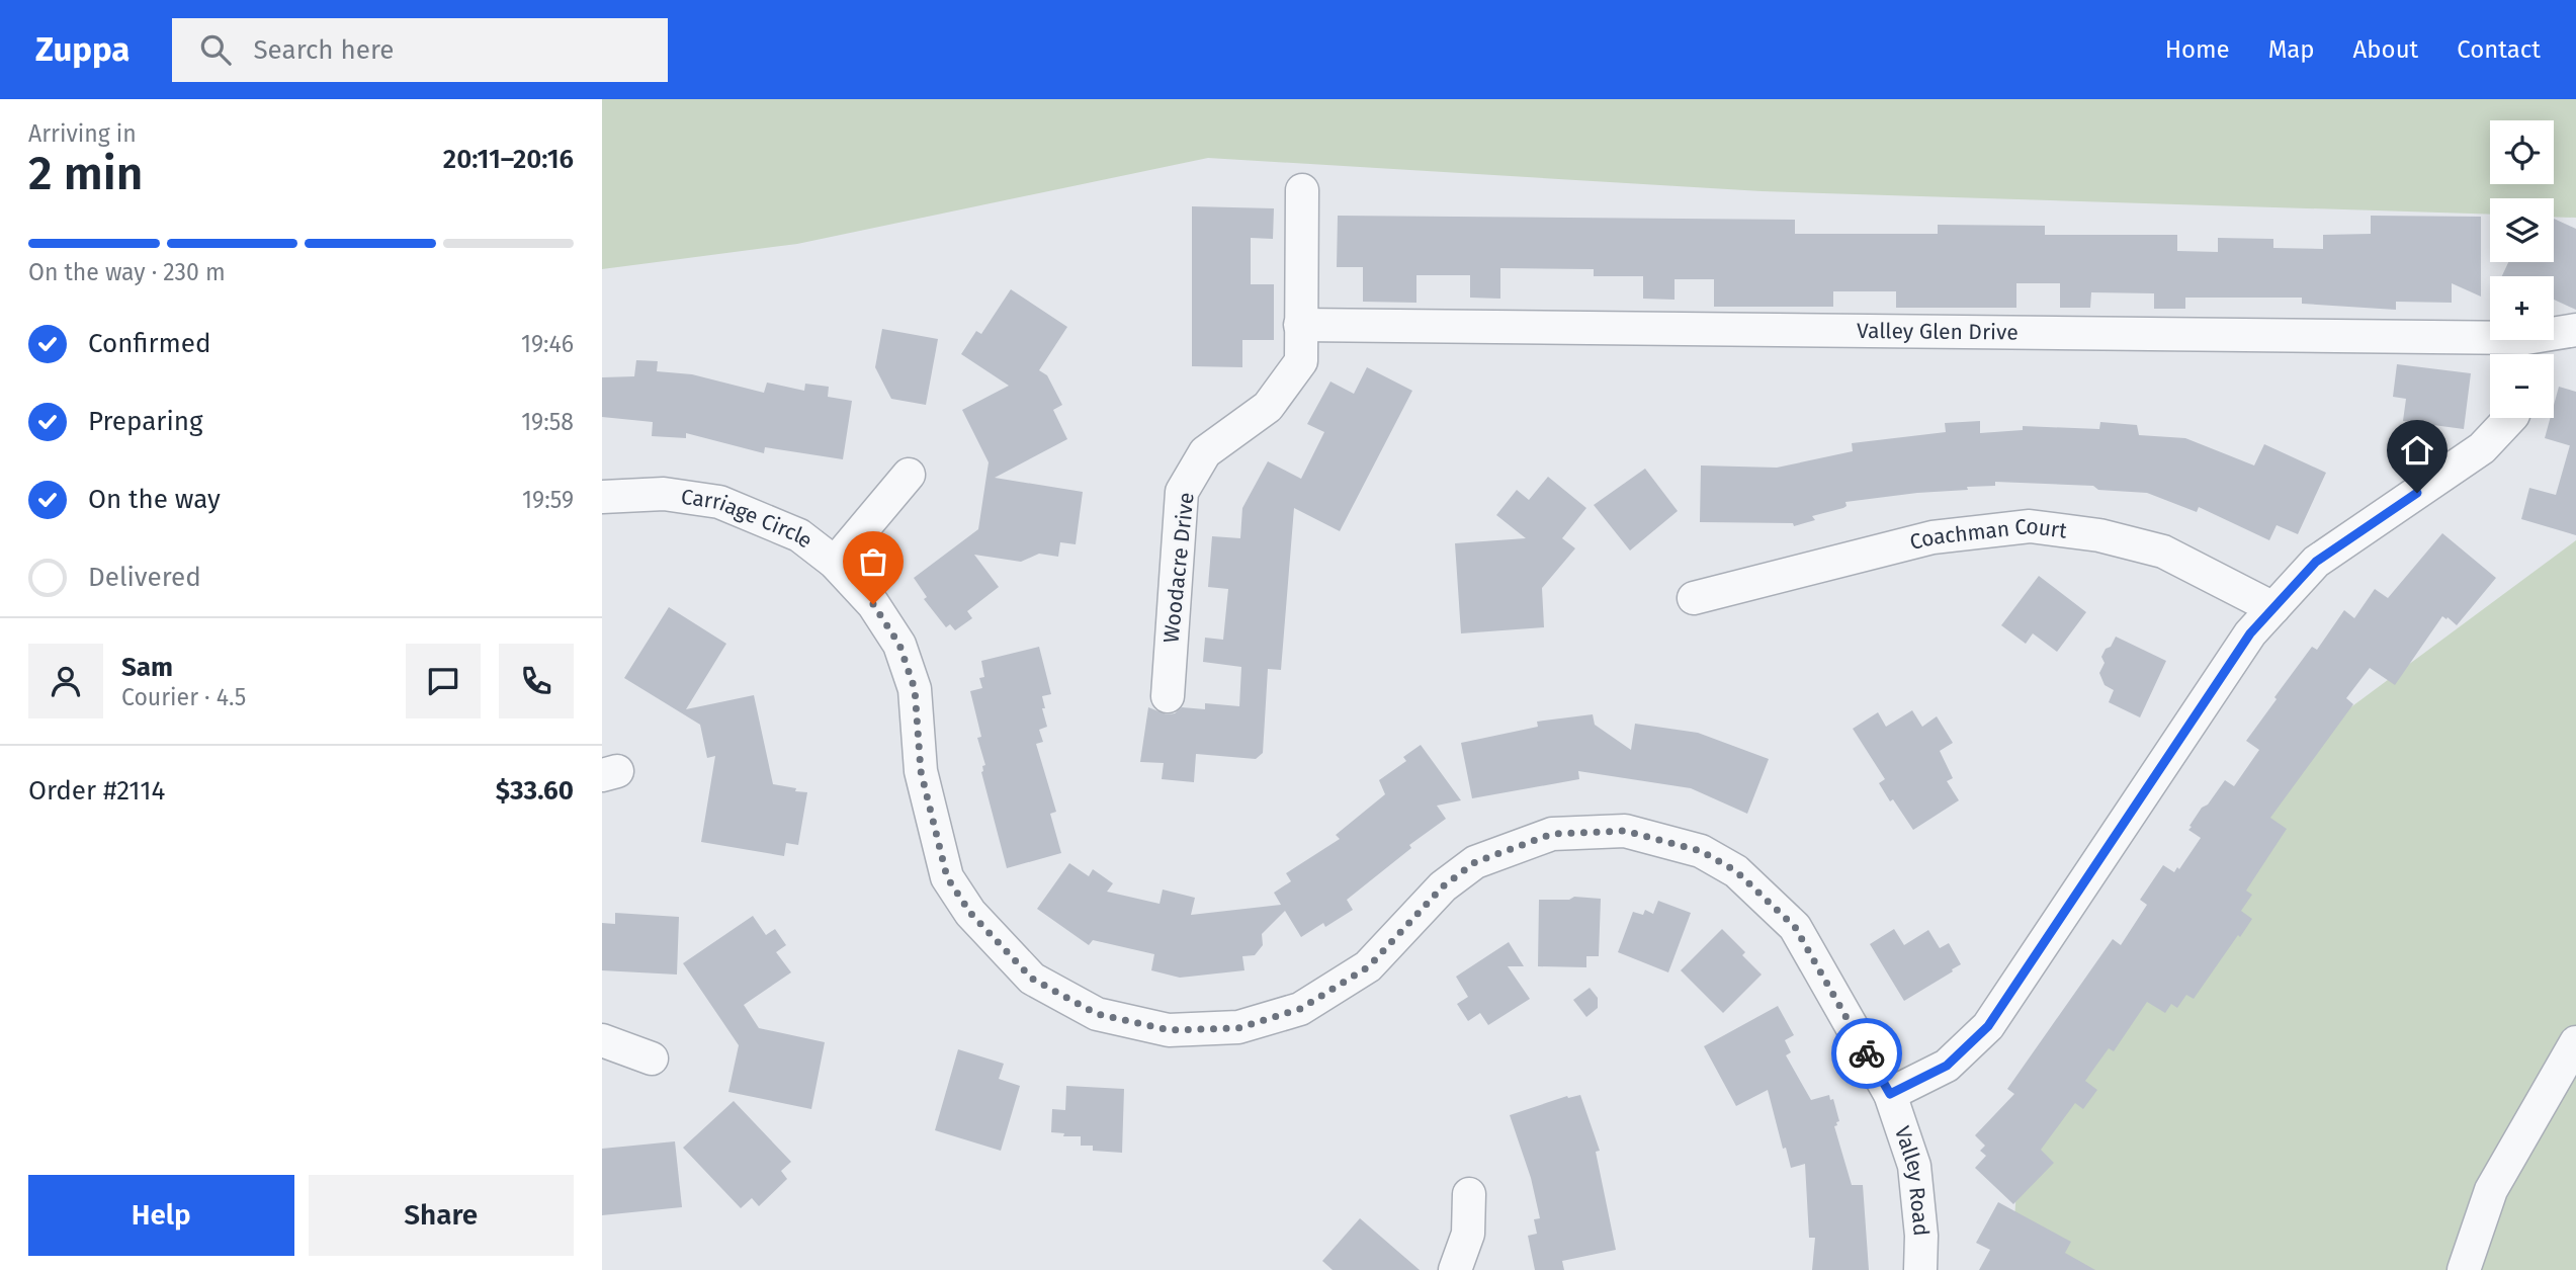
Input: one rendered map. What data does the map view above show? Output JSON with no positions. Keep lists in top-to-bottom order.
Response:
{
  "streets": {
    "street": [
      "Valley Glen Drive",
      "Carriage Circle",
      "Coachman Court",
      "Woodacre Drive",
      "Valley Road"
    ]
  },
  "crossings": [
    ["Valley Glen Drive", "Woodacre Drive"],
    ["Carriage Circle", "Valley Road"]
  ],
  "page": {
    "header": "Zuppa",
    "search": "Search here",
    "nav": [
      "Home",
      "Map",
      "About",
      "Contact"
    ],
    "heading": ["2 min", "Arriving in", "20:11–20:16"],
    "panel": [
      "Sam",
      "Courier · 4.5",
      "Order #2114",
      "$33.60"
    ],
    "map_buttons": ["+", "−"],
    "bar": "On the way · 230 m",
    "list": [
      ["Confirmed", "19:46"],
      ["Preparing", "19:58"],
      ["On the way", "19:59"],
      "Delivered"
    ],
    "buttons": ["Help", "Share"]
  }
}
